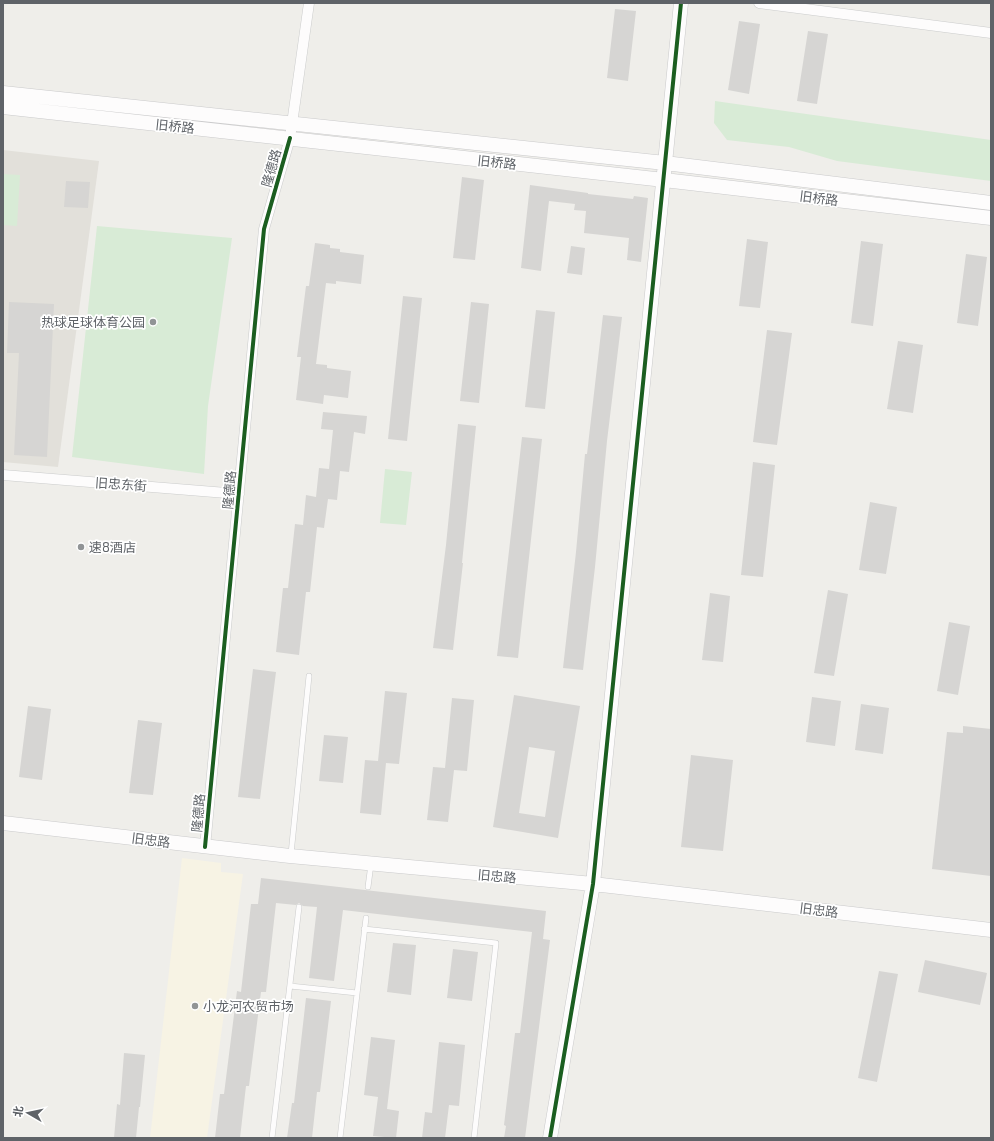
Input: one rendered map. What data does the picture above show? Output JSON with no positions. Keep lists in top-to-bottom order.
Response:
{
  "streets": {
    "street": [
      "旧桥路",
      "隆德路",
      "旧忠东街",
      "旧忠路"
    ]
  },
  "crossings": [
    ["旧桥路", "隆德路"],
    ["隆德路", "旧忠东街"],
    ["隆德路", "旧忠路"]
  ],
  "places": ["热球足球体育公园", "速8酒店", "小龙河农贸市场"],
  "north": "left"
}
